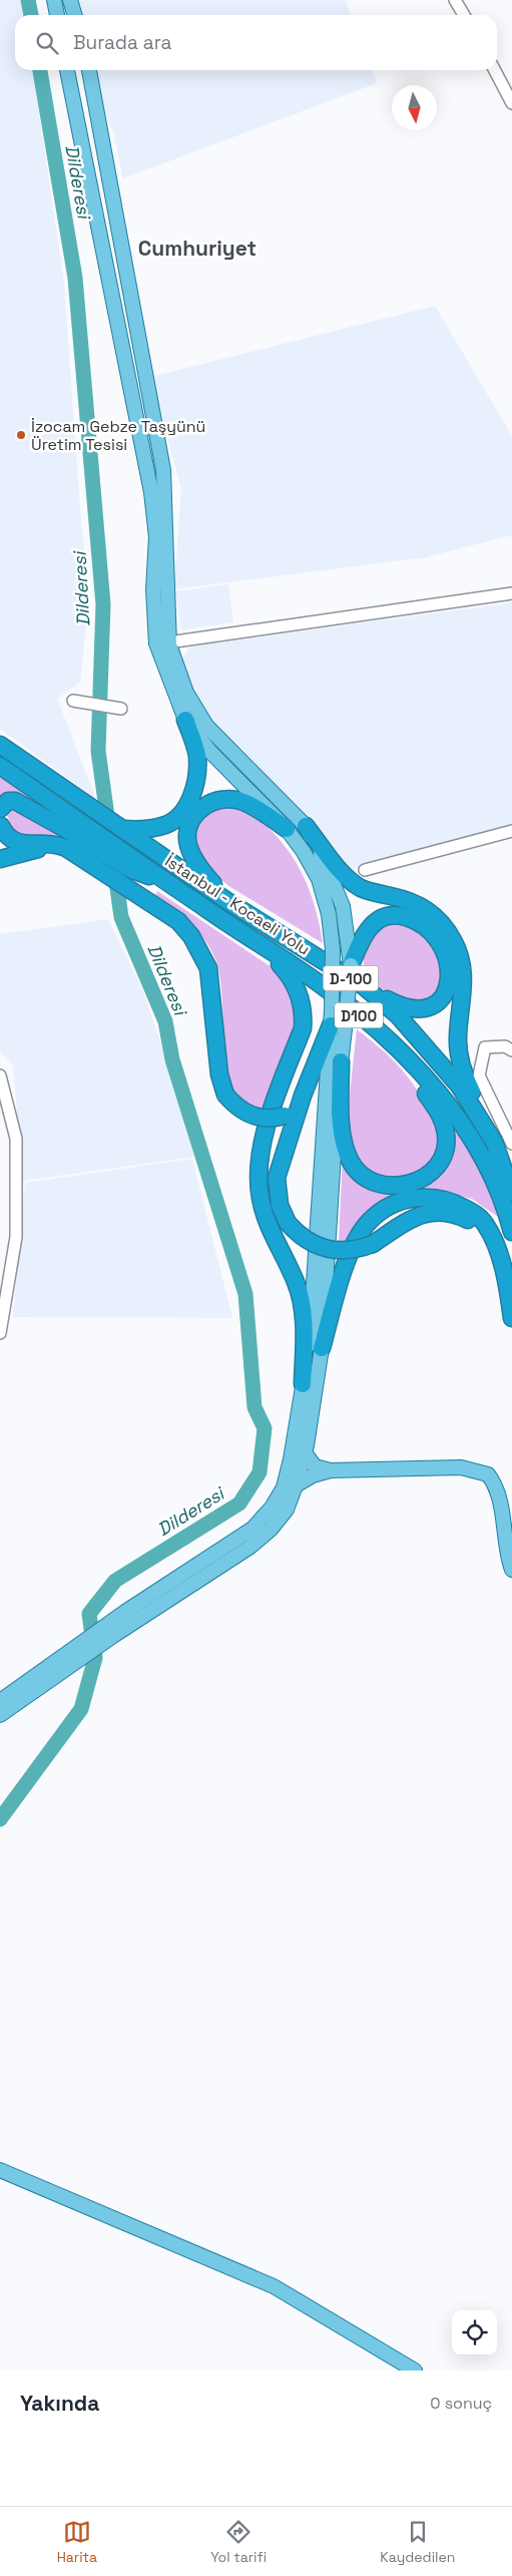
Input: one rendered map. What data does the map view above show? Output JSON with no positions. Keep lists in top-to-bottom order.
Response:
{
  "streets": {
    "highway": ["İstanbul - Kocaeli Yolu", "D-100", "D100"]
  },
  "districts": ["Cumhuriyet"],
  "water": ["Dilderesi"],
  "places": ["İzocam Gebze Taşyünü Üretim Tesisi"],
  "north": "bottom",
  "page": {
    "search": "Burada ara",
    "heading": ["Yakında", "0 sonuç"],
    "nav": ["Harita", "Yol tarifi", "Kaydedilen"]
  }
}
